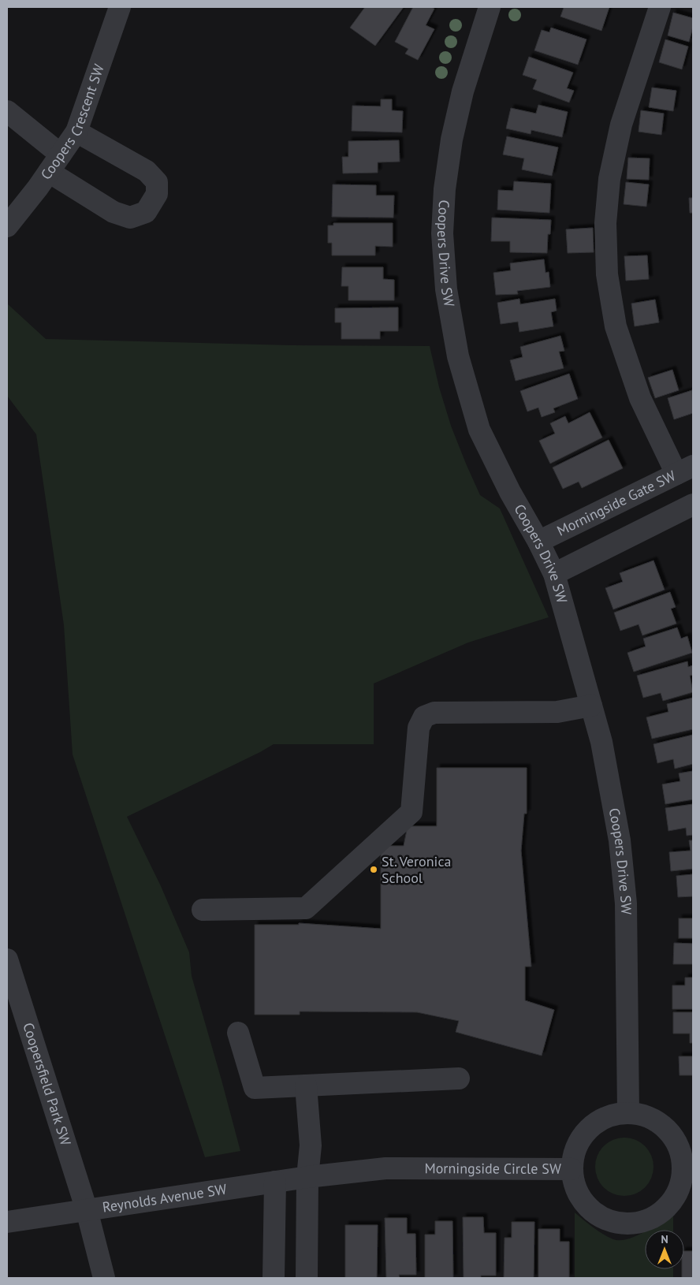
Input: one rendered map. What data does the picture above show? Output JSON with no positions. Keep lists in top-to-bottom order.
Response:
{
  "streets": {
    "street": [
      "Coopers Crescent SW",
      "Coopers Drive SW",
      "Morningside Gate SW",
      "Coopersfield Park SW",
      "Morningside Circle SW",
      "Reynolds Avenue SW"
    ]
  },
  "crossings": [
    ["Coopers Drive SW", "Morningside Gate SW"],
    ["Coopers Drive SW", "Morningside Circle SW"],
    ["Coopersfield Park SW", "Reynolds Avenue SW"],
    ["Morningside Circle SW", "Reynolds Avenue SW"]
  ],
  "places": ["St. Veronica School"],
  "north": "top"
}
